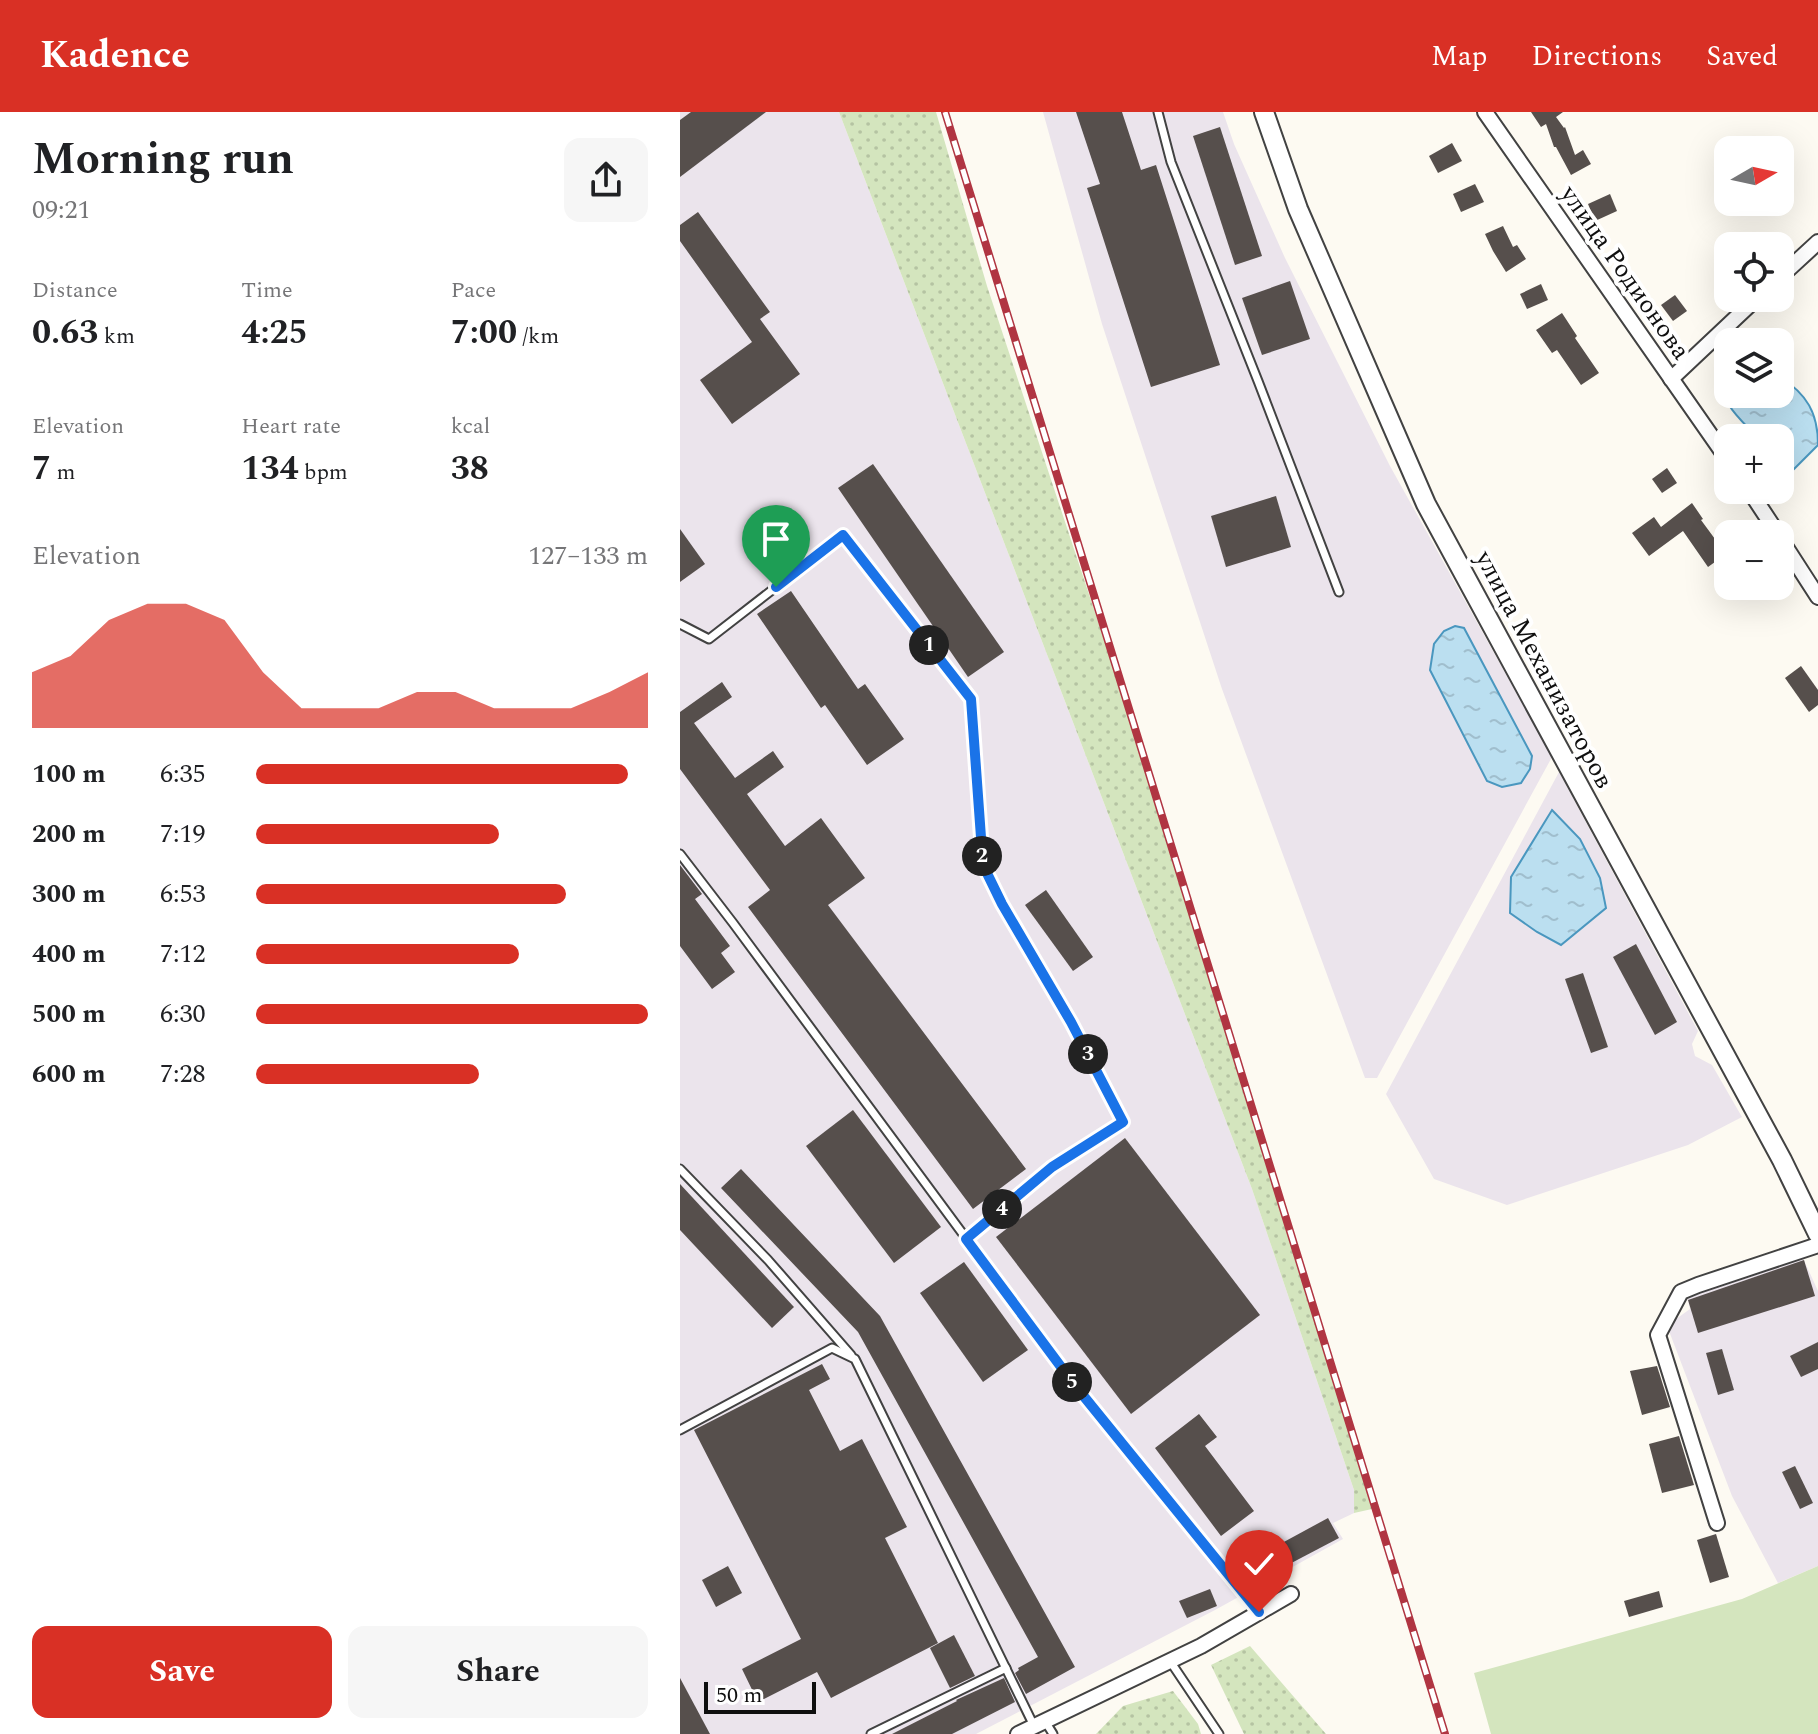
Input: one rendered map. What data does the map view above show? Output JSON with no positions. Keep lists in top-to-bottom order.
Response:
{
  "streets": {
    "street": ["улица Родионова", "улица Механизаторов"]
  },
  "scale_bar": "50 m",
  "north": "right",
  "page": {
    "header": "Kadence",
    "nav": ["Map", "Directions", "Saved"],
    "heading": ["Morning run", "09:21"],
    "map_buttons": ["+", "−"],
    "stats": [
      ["Distance", "0.63 km"],
      ["Time", "4:25"],
      ["Pace", "7:00 /km"],
      ["Elevation", "7 m"],
      ["Heart rate", "134 bpm"],
      ["kcal", "38"]
    ],
    "chart": ["Elevation", "127–133 m"],
    "pins": [
      "1",
      "2",
      "3",
      "4",
      "5"
    ],
    "list": [
      {
        "name": "100 m",
        "note": "6:35"
      },
      {
        "name": "200 m",
        "note": "7:19"
      },
      {
        "name": "300 m",
        "note": "6:53"
      },
      {
        "name": "400 m",
        "note": "7:12"
      },
      {
        "name": "500 m",
        "note": "6:30"
      },
      {
        "name": "600 m",
        "note": "7:28"
      }
    ],
    "buttons": ["Save", "Share"],
    "scale": "50 m"
  }
}
